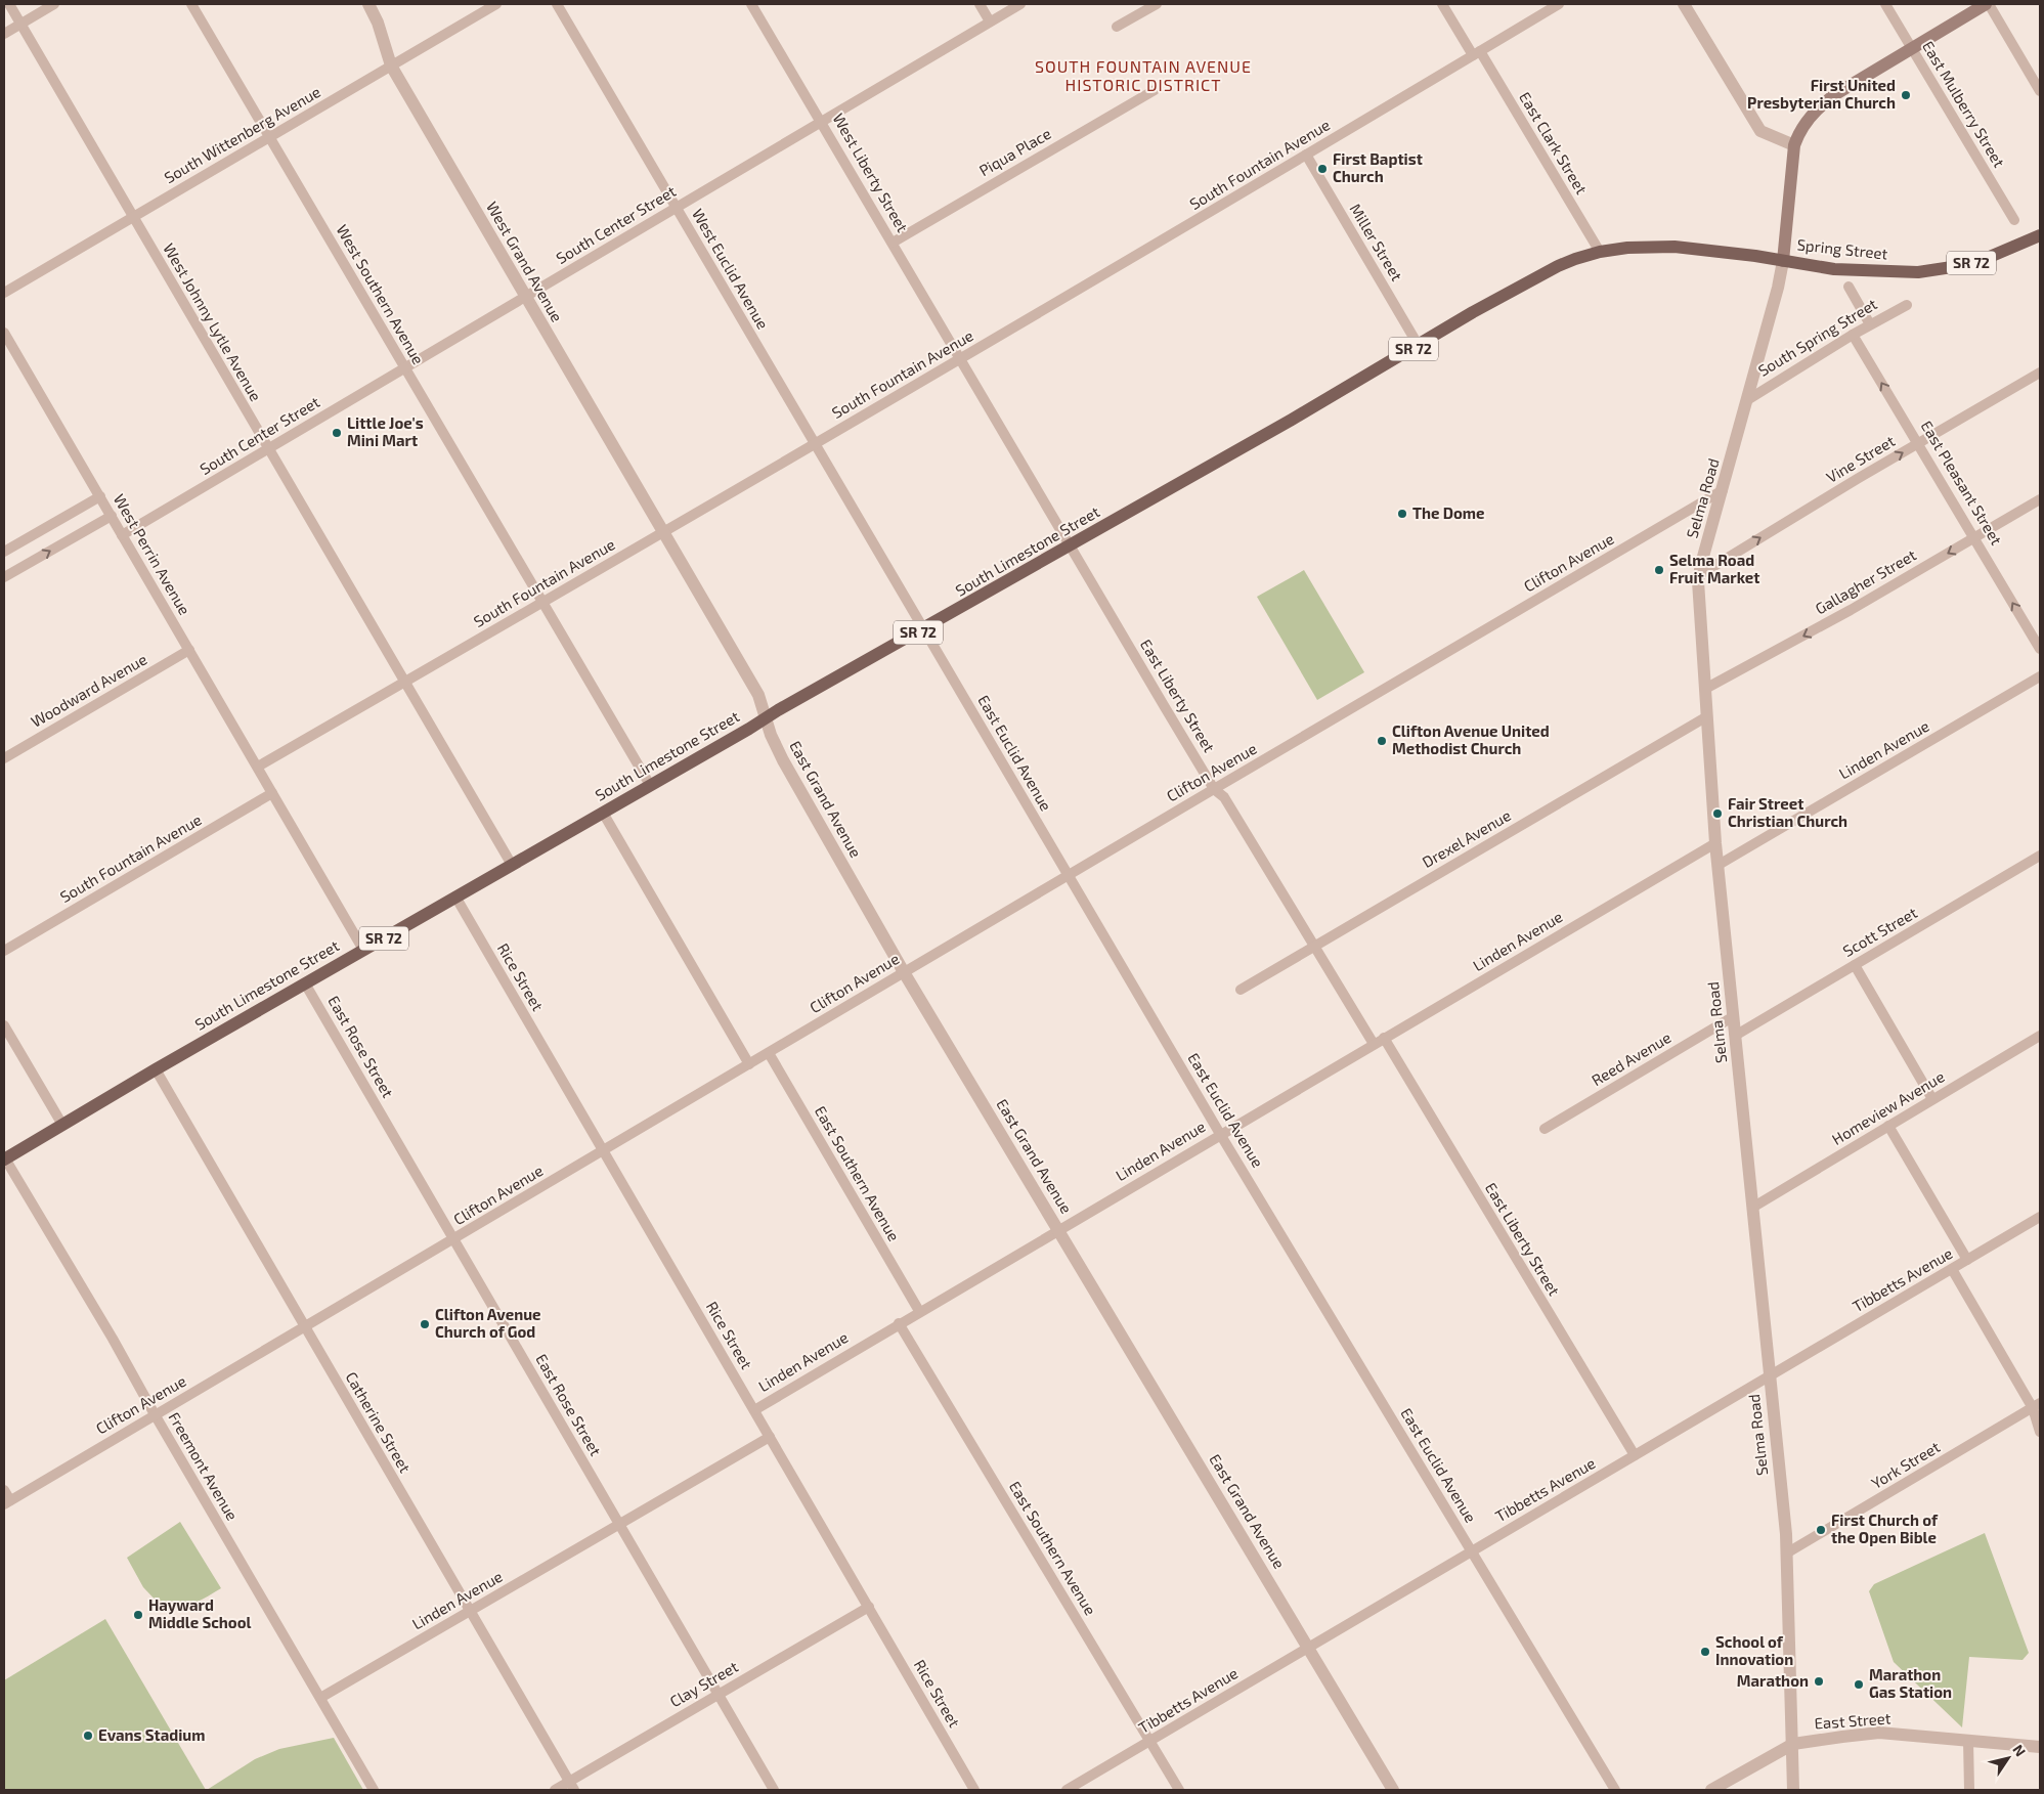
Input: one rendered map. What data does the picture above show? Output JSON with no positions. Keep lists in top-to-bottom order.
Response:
{
  "streets": {
    "main road": ["Spring Street", "SR 72", "South Limestone Street"],
    "street": [
      "East Mulberry Street",
      "South Wittenberg Avenue",
      "East Clark Street",
      "Piqua Place",
      "South Fountain Avenue",
      "West Liberty Street",
      "South Center Street",
      "Miller Street",
      "West Grand Avenue",
      "West Euclid Avenue",
      "West Southern Avenue",
      "West Johnny Lytle Avenue",
      "South Spring Street",
      "Vine Street",
      "East Pleasant Street",
      "Selma Road",
      "West Perrin Avenue",
      "Clifton Avenue",
      "Gallagher Street",
      "Woodward Avenue",
      "East Liberty Street",
      "Linden Avenue",
      "East Euclid Avenue",
      "East Grand Avenue",
      "Drexel Avenue",
      "Scott Street",
      "Rice Street",
      "East Rose Street",
      "Reed Avenue",
      "Homeview Avenue",
      "East Southern Avenue",
      "Tibbetts Avenue",
      "Catherine Street",
      "York Street",
      "Freemont Avenue",
      "Clay Street",
      "East Street"
    ]
  },
  "crossings": [
    ["South Wittenberg Avenue", "West Grand Avenue"],
    ["South Wittenberg Avenue", "West Southern Avenue"],
    ["South Wittenberg Avenue", "West Johnny Lytle Avenue"],
    ["East Clark Street", "South Fountain Avenue"],
    ["East Clark Street", "South Limestone Street"],
    ["Piqua Place", "West Liberty Street"],
    ["South Fountain Avenue", "West Liberty Street"],
    ["South Fountain Avenue", "Miller Street"],
    ["South Fountain Avenue", "West Grand Avenue"],
    ["South Fountain Avenue", "West Euclid Avenue"],
    ["South Fountain Avenue", "West Southern Avenue"],
    ["South Fountain Avenue", "West Johnny Lytle Avenue"],
    ["South Fountain Avenue", "West Perrin Avenue"],
    ["South Fountain Avenue", "East Liberty Street"],
    ["South Fountain Avenue", "East Euclid Avenue"],
    ["South Fountain Avenue", "East Grand Avenue"],
    ["West Liberty Street", "South Center Street"],
    ["West Liberty Street", "East Liberty Street"],
    ["South Center Street", "West Grand Avenue"],
    ["South Center Street", "West Euclid Avenue"],
    ["South Center Street", "West Southern Avenue"],
    ["South Center Street", "West Johnny Lytle Avenue"],
    ["South Center Street", "West Perrin Avenue"],
    ["Miller Street", "South Limestone Street"],
    ["Spring Street", "Selma Road"],
    ["Spring Street", "South Limestone Street"],
    ["West Grand Avenue", "East Grand Avenue"],
    ["West Euclid Avenue", "East Euclid Avenue"],
    ["West Johnny Lytle Avenue", "South Limestone Street"],
    ["South Spring Street", "East Pleasant Street"],
    ["South Spring Street", "Selma Road"],
    ["Vine Street", "East Pleasant Street"],
    ["Vine Street", "Selma Road"],
    ["East Pleasant Street", "Gallagher Street"],
    ["Selma Road", "South Limestone Street"],
    ["Selma Road", "Clifton Avenue"],
    ["Selma Road", "Gallagher Street"],
    ["Selma Road", "Linden Avenue"],
    ["Selma Road", "Drexel Avenue"],
    ["Selma Road", "Scott Street"],
    ["Selma Road", "Reed Avenue"],
    ["Selma Road", "Homeview Avenue"],
    ["Selma Road", "Tibbetts Avenue"],
    ["Selma Road", "York Street"],
    ["Selma Road", "East Street"],
    ["South Limestone Street", "West Perrin Avenue"],
    ["South Limestone Street", "East Liberty Street"],
    ["South Limestone Street", "East Euclid Avenue"],
    ["South Limestone Street", "East Grand Avenue"],
    ["South Limestone Street", "Rice Street"],
    ["South Limestone Street", "East Rose Street"],
    ["South Limestone Street", "Catherine Street"],
    ["South Limestone Street", "Freemont Avenue"],
    ["West Perrin Avenue", "Woodward Avenue"],
    ["Clifton Avenue", "East Liberty Street"],
    ["Clifton Avenue", "East Euclid Avenue"],
    ["Clifton Avenue", "East Grand Avenue"],
    ["Clifton Avenue", "Rice Street"],
    ["Clifton Avenue", "East Rose Street"],
    ["Clifton Avenue", "East Southern Avenue"],
    ["Clifton Avenue", "Catherine Street"],
    ["Clifton Avenue", "Freemont Avenue"],
    ["East Liberty Street", "Linden Avenue"],
    ["East Liberty Street", "Drexel Avenue"],
    ["East Liberty Street", "Tibbetts Avenue"],
    ["Linden Avenue", "East Euclid Avenue"],
    ["Linden Avenue", "East Grand Avenue"],
    ["Linden Avenue", "Rice Street"],
    ["Linden Avenue", "East Rose Street"],
    ["Linden Avenue", "East Southern Avenue"],
    ["Linden Avenue", "Catherine Street"],
    ["Linden Avenue", "Freemont Avenue"],
    ["East Euclid Avenue", "Tibbetts Avenue"],
    ["East Grand Avenue", "Tibbetts Avenue"],
    ["Rice Street", "Clay Street"],
    ["East Rose Street", "Clay Street"],
    ["East Southern Avenue", "Tibbetts Avenue"],
    ["Catherine Street", "Clay Street"]
  ],
  "one_way": ["Vine Street", "East Pleasant Street", "Gallagher Street"],
  "districts": ["SOUTH FOUNTAIN AVENUE HISTORIC DISTRICT"],
  "places": [
    "First United Presbyterian Church",
    "First Baptist Church",
    "Little Joe's Mini Mart",
    "The Dome",
    "Selma Road Fruit Market",
    "Clifton Avenue United Methodist Church",
    "Fair Street Christian Church",
    "Clifton Avenue Church of God",
    "First Church of the Open Bible",
    "Hayward Middle School",
    "School of Innovation",
    "Marathon",
    "Marathon Gas Station",
    "Evans Stadium"
  ],
  "north": "top right"
}
